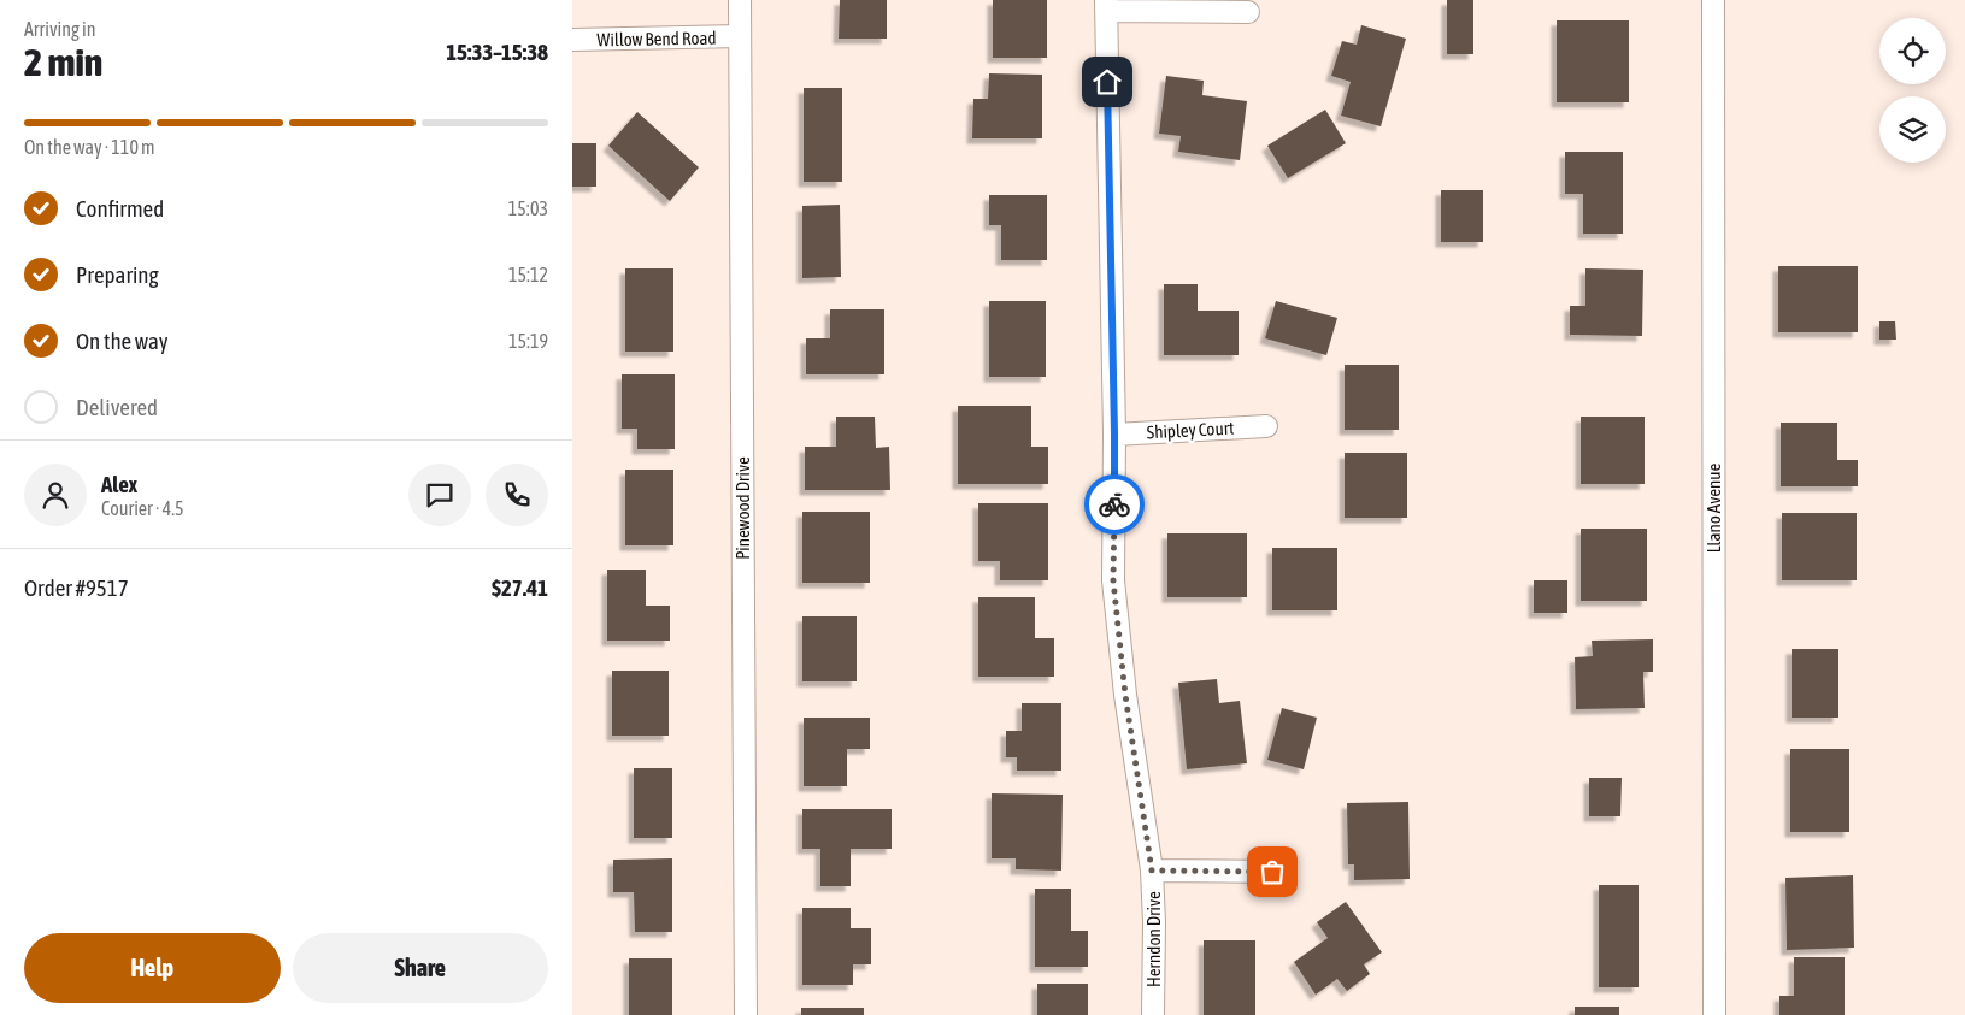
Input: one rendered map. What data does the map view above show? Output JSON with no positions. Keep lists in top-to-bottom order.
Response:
{
  "streets": {
    "street": [
      "Willow Bend Road",
      "Shipley Court",
      "Pinewood Drive",
      "Llano Avenue",
      "Herndon Drive"
    ]
  },
  "crossings": [
    ["Willow Bend Road", "Pinewood Drive"],
    ["Shipley Court", "Herndon Drive"]
  ],
  "page": {
    "heading": ["2 min", "Arriving in", "15:33–15:38"],
    "panel": [
      "Alex",
      "Courier · 4.5",
      "Order #9517",
      "$27.41"
    ],
    "bar": "On the way · 110 m",
    "list": [
      ["Confirmed", "15:03"],
      ["Preparing", "15:12"],
      ["On the way", "15:19"],
      "Delivered"
    ],
    "buttons": ["Help", "Share"]
  }
}
